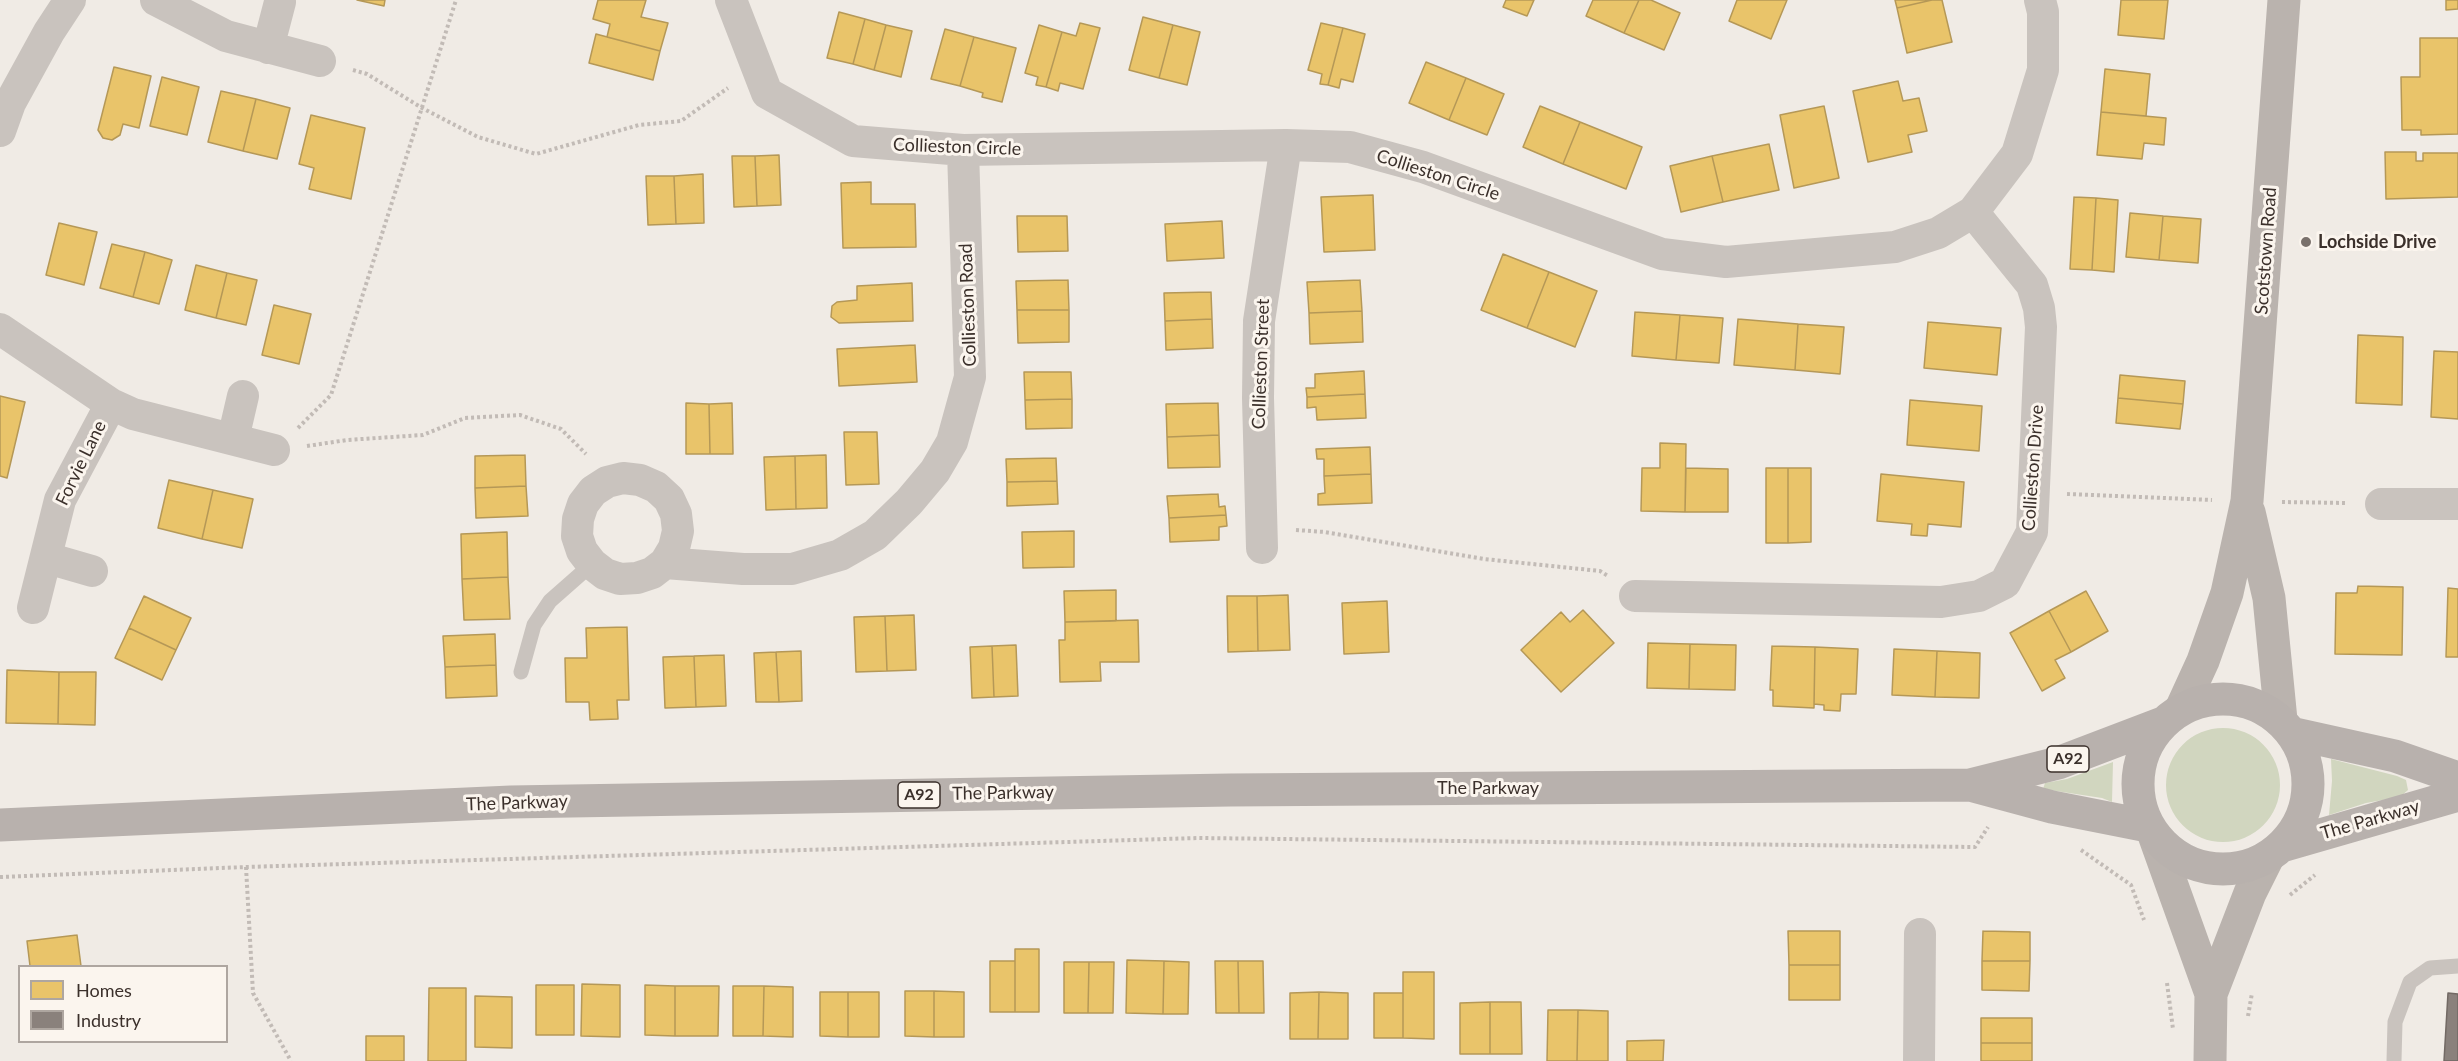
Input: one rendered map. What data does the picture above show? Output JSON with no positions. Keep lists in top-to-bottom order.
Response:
{
  "streets": {
    "main road": ["Scotstown Road", "A92", "The Parkway"],
    "street": [
      "Collieston Circle",
      "Collieston Road",
      "Collieston Street",
      "Forvie Lane",
      "Collieston Drive"
    ]
  },
  "crossings": [
    ["Collieston Circle", "Collieston Road"],
    ["Collieston Circle", "Collieston Street"],
    ["Collieston Circle", "Collieston Drive"],
    ["A92", "The Parkway"]
  ],
  "places": ["Lochside Drive"],
  "legend": ["Homes", "Industry"]
}
